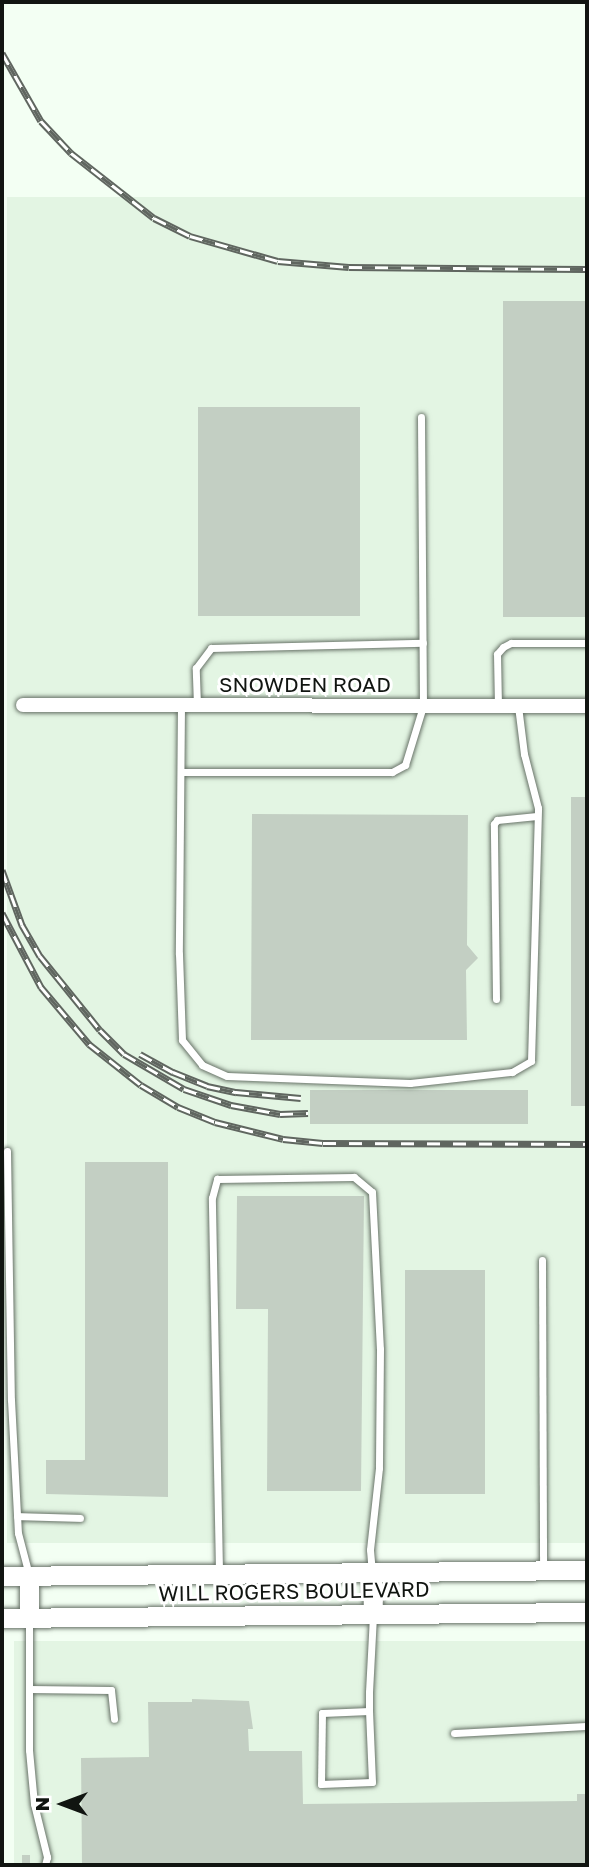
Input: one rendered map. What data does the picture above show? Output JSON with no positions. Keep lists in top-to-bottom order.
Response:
{
  "streets": {
    "main road": ["WILL ROGERS BOULEVARD"],
    "street": ["SNOWDEN ROAD"]
  },
  "north": "left"
}
